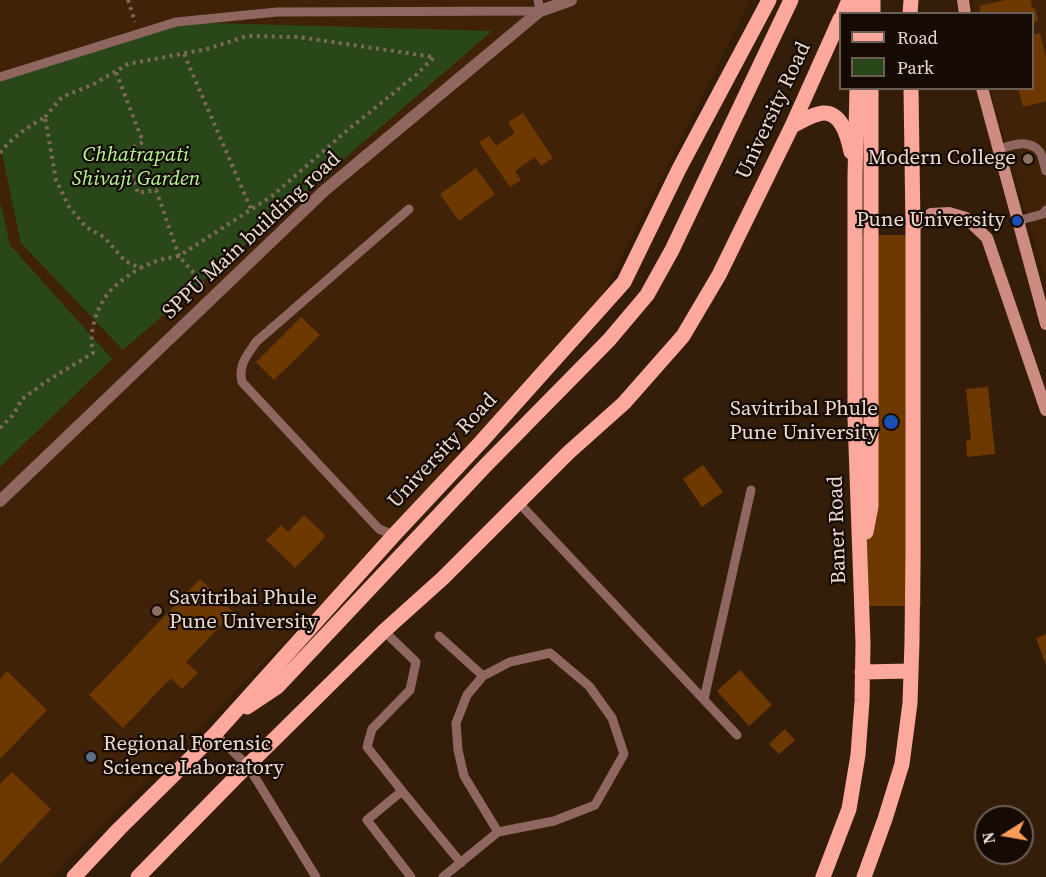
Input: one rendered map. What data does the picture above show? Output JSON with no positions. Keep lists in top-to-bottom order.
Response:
{
  "streets": {
    "main road": ["University Road", "Baner Road"],
    "street": ["SPPU Main building road"]
  },
  "parks": ["Chhatrapati Shivaji Garden"],
  "places": [
    "Modern College",
    "Pune University",
    "Savitribal Phule Pune University",
    "Savitribai Phule Pune University",
    "Regional Forensic Science Laboratory"
  ],
  "legend": ["Road", "Park"],
  "north": "left"
}
